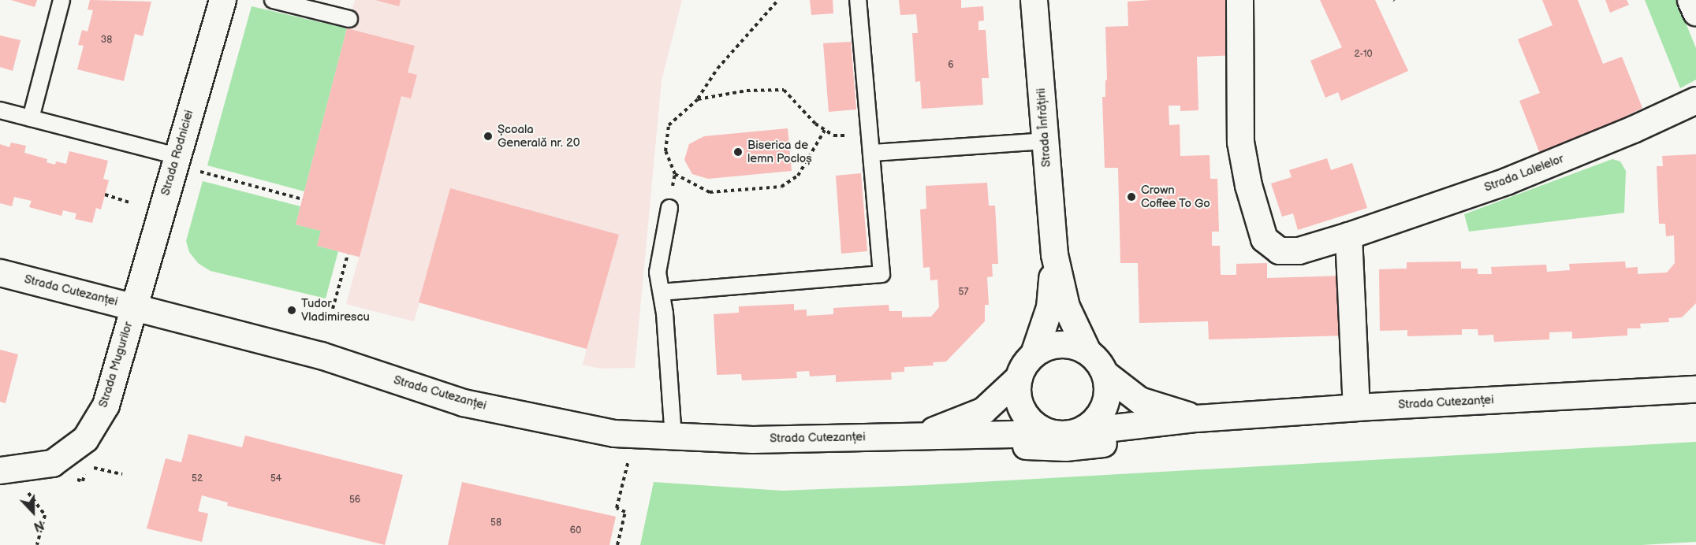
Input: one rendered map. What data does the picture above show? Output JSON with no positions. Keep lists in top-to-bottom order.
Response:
{
  "streets": {
    "street": [
      "Strada Înfrățirii",
      "Strada Rodniciei",
      "Strada Lalelelor",
      "Strada Cutezanței",
      "Strada Mugurilor"
    ]
  },
  "crossings": [
    ["Strada Înfrățirii", "Strada Cutezanței"],
    ["Strada Rodniciei", "Strada Cutezanței"],
    ["Strada Rodniciei", "Strada Mugurilor"],
    ["Strada Cutezanței", "Strada Mugurilor"]
  ],
  "places": [
    "Școala Generală nr. 20",
    "Biserica de lemn Pocloș",
    "Crown Coffee To Go",
    "Tudor Vladimirescu"
  ],
  "house_numbers": [
    "38",
    "2-10",
    "6",
    "57",
    "52",
    "54",
    "56",
    "58",
    "60"
  ],
  "north": "bottom"
}
